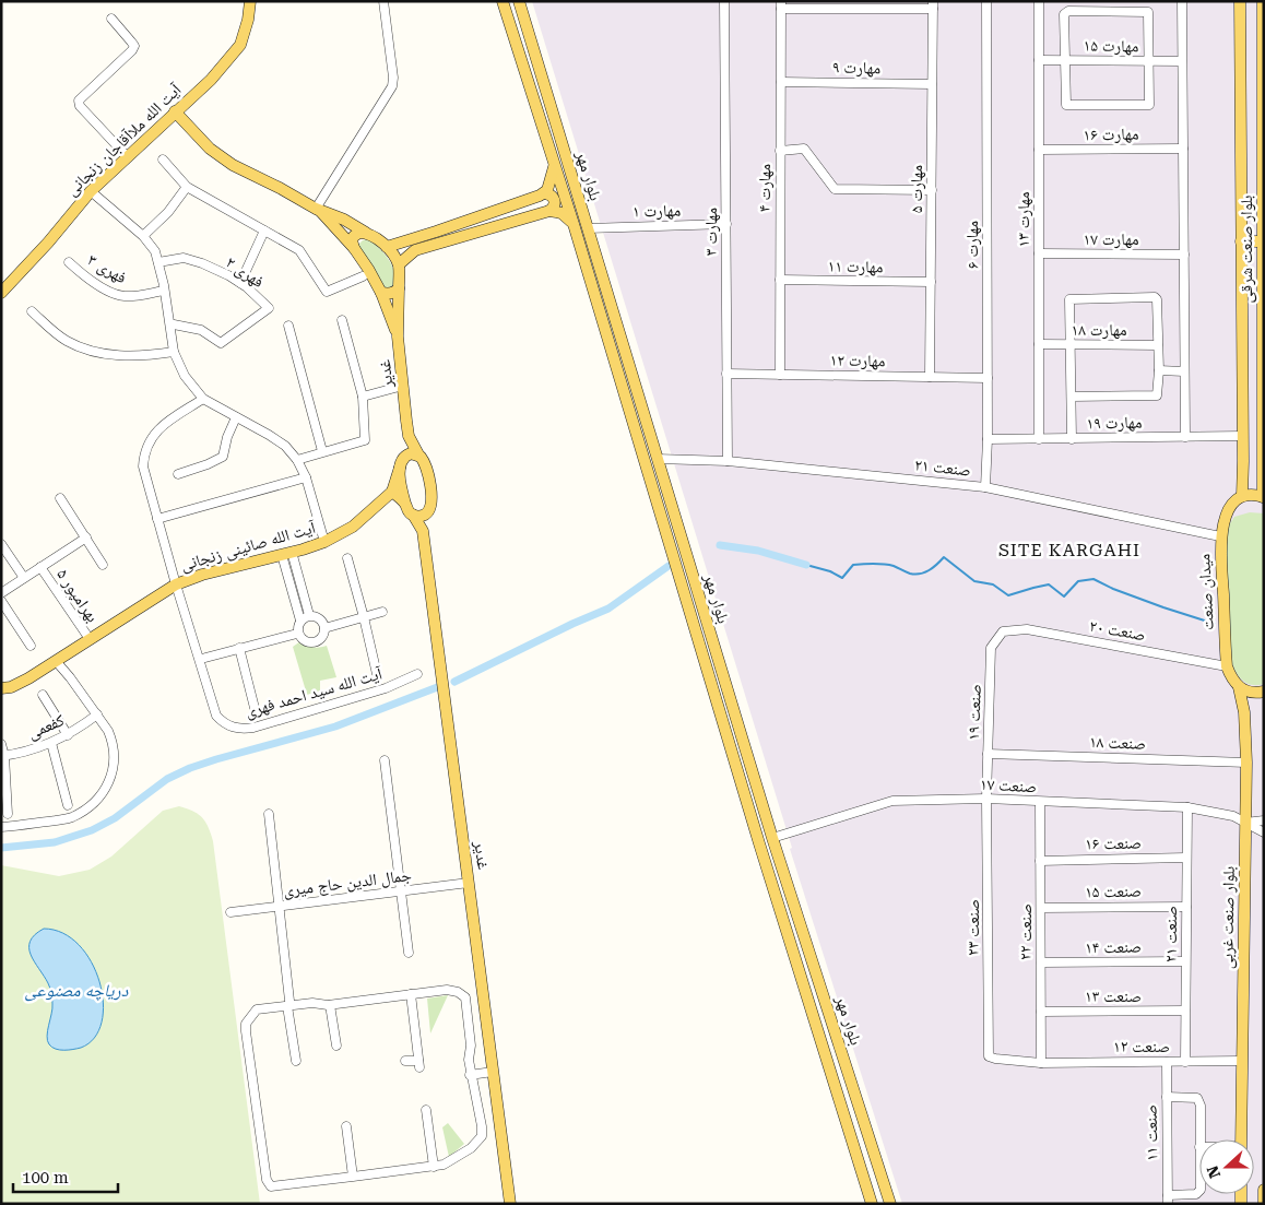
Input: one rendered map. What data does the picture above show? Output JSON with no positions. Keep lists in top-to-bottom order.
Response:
{
  "streets": {
    "main road": [
      "آیت الله ملاآقاجان زنجانی",
      "بلوار مهر",
      "بلوار صنعت شرقی",
      "غدیر",
      "آیت الله صائینی زنجانی",
      "میدان صنعت",
      "بلوار صنعت غربی"
    ],
    "street": [
      "مهارت ۱۵",
      "مهارت ۹",
      "مهارت ۱۶",
      "مهارت ۴",
      "مهارت ۵",
      "مهارت ۱",
      "مهارت ۱۳",
      "مهارت ۳",
      "مهارت ۱۷",
      "مهارت ۶",
      "مهارت ۱۱",
      "فهری ۳",
      "فهری ۲",
      "مهارت ۱۸",
      "مهارت ۱۲",
      "مهارت ۱۹",
      "صنعت ۲۱",
      "بهرامپور ۵",
      "صنعت ۲۰",
      "آیت الله سید احمد فهری",
      "صنعت ۱۹",
      "کفعمی",
      "صنعت ۱۸",
      "صنعت ۱۷",
      "صنعت ۱۶",
      "جمال الدین حاج میری",
      "صنعت ۱۵",
      "صنعت ۲۳",
      "صنعت ۲۲",
      "صنعت ۱۴",
      "صنعت ۱۳",
      "صنعت ۱۲",
      "صنعت ۱۱"
    ]
  },
  "crossings": [
    ["مهارت ۱۵", "مهارت ۱۳"],
    ["مهارت ۹", "مهارت ۴"],
    ["مهارت ۹", "مهارت ۵"],
    ["مهارت ۱۶", "مهارت ۱۳"],
    ["بلوار مهر", "مهارت ۱"],
    ["بلوار مهر", "صنعت ۲۱"],
    ["بلوار مهر", "صنعت ۱۷"],
    ["مهارت ۴", "مهارت ۱۱"],
    ["مهارت ۴", "مهارت ۱۲"],
    ["مهارت ۵", "مهارت ۱۱"],
    ["مهارت ۵", "مهارت ۱۲"],
    ["مهارت ۱", "مهارت ۳"],
    ["مهارت ۱۳", "مهارت ۱۷"],
    ["مهارت ۱۳", "مهارت ۱۸"],
    ["مهارت ۱۳", "مهارت ۱۹"],
    ["مهارت ۳", "مهارت ۱۲"],
    ["مهارت ۳", "صنعت ۲۱"],
    ["مهارت ۶", "مهارت ۱۲"],
    ["مهارت ۶", "مهارت ۱۹"],
    ["مهارت ۶", "صنعت ۲۱"],
    ["بلوار صنعت شرقی", "مهارت ۱۹"],
    ["بلوار صنعت شرقی", "میدان صنعت"],
    ["غدیر", "آیت الله صائینی زنجانی"],
    ["غدیر", "جمال الدین حاج میری"],
    ["صنعت ۲۱", "میدان صنعت"],
    ["صنعت ۲۱", "صنعت ۱۷"],
    ["صنعت ۲۱", "صنعت ۱۶"],
    ["صنعت ۲۱", "صنعت ۱۵"],
    ["صنعت ۲۱", "صنعت ۱۴"],
    ["صنعت ۲۱", "صنعت ۱۳"],
    ["صنعت ۲۱", "صنعت ۱۲"],
    ["آیت الله صائینی زنجانی", "بهرامپور ۵"],
    ["آیت الله صائینی زنجانی", "آیت الله سید احمد فهری"],
    ["میدان صنعت", "صنعت ۲۰"],
    ["میدان صنعت", "بلوار صنعت غربی"],
    ["صنعت ۲۰", "صنعت ۱۹"],
    ["صنعت ۱۹", "صنعت ۱۸"],
    ["صنعت ۱۹", "صنعت ۱۷"],
    ["صنعت ۱۹", "صنعت ۲۳"],
    ["صنعت ۱۸", "بلوار صنعت غربی"],
    ["صنعت ۱۷", "بلوار صنعت غربی"],
    ["صنعت ۱۷", "صنعت ۲۳"],
    ["صنعت ۱۷", "صنعت ۲۲"],
    ["صنعت ۱۶", "صنعت ۲۲"],
    ["صنعت ۱۵", "صنعت ۲۲"],
    ["بلوار صنعت غربی", "صنعت ۱۲"],
    ["صنعت ۲۳", "صنعت ۱۲"],
    ["صنعت ۲۲", "صنعت ۱۴"],
    ["صنعت ۲۲", "صنعت ۱۳"],
    ["صنعت ۲۲", "صنعت ۱۲"],
    ["صنعت ۱۲", "صنعت ۱۱"]
  ],
  "districts": ["SITE KARGAHI"],
  "water": ["دریاچه مصنوعی"],
  "scale_bar": "100 m",
  "north": "left"
}
